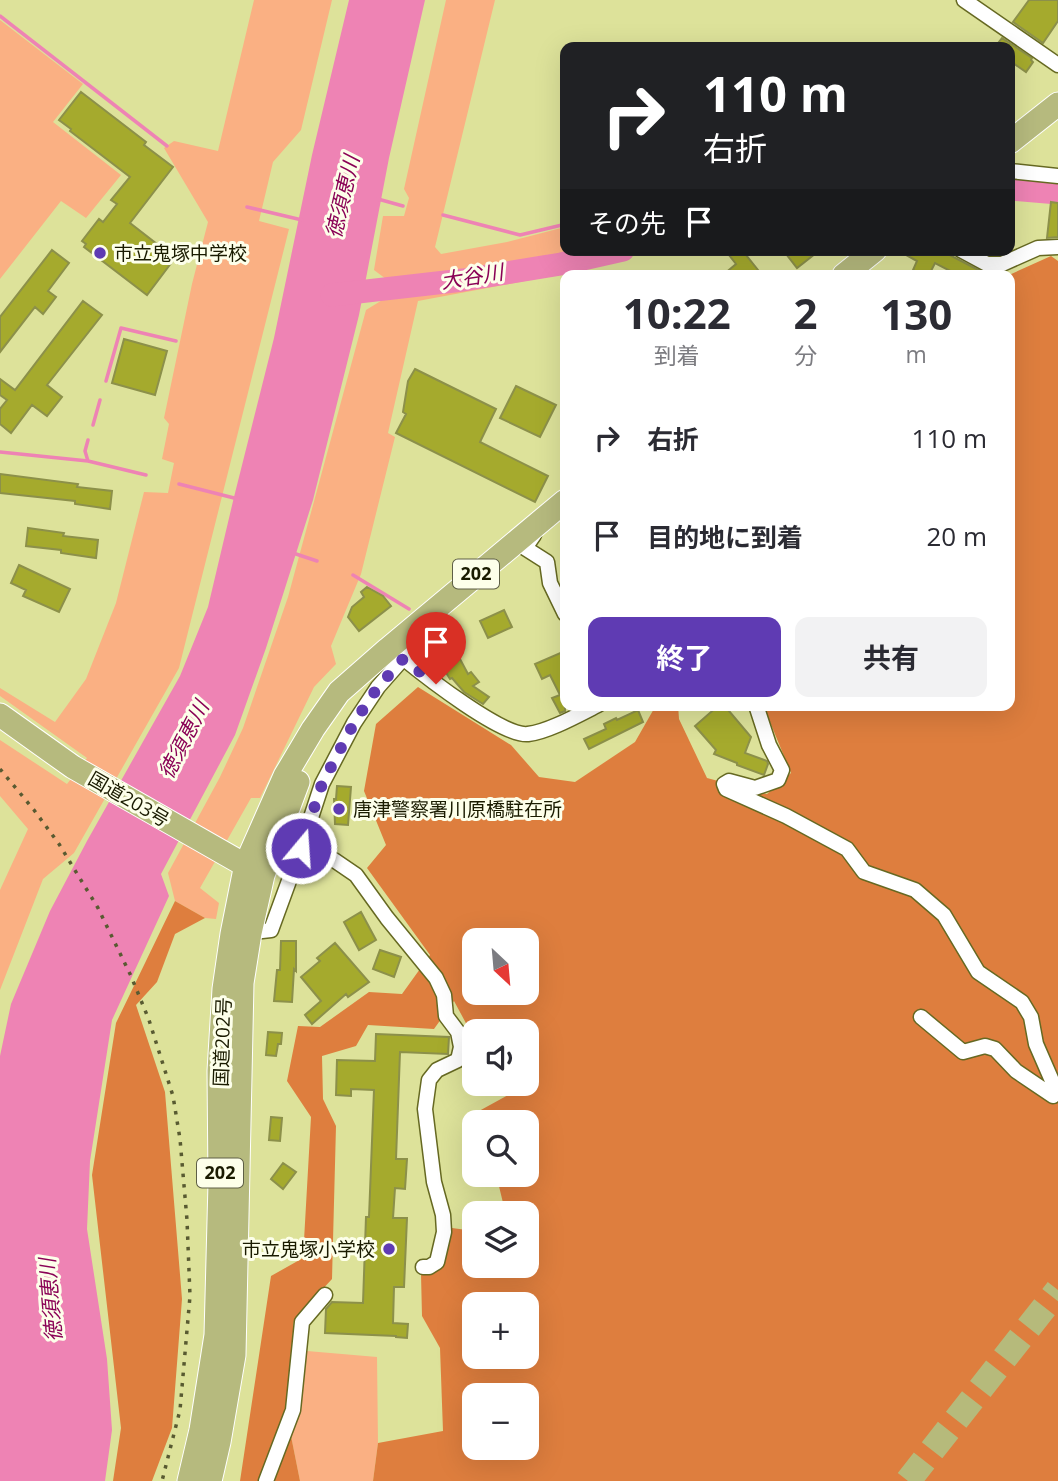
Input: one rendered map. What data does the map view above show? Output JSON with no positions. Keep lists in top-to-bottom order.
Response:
{
  "streets": {
    "highway": ["202", "国道203号", "国道202号"]
  },
  "crossings": [
    ["国道203号", "国道202号"]
  ],
  "water": ["徳須恵川", "大谷川"],
  "places": ["市立鬼塚中学校", "唐津警察署川原橋駐在所", "市立鬼塚小学校"],
  "north": "bottom right",
  "page": {
    "turn": ["110 m", "右折"],
    "then": "その先",
    "eta": [
      "10:22",
      "到着",
      "2",
      "分",
      "130",
      "m"
    ],
    "list": [
      {
        "name": "右折",
        "value": "110 m"
      },
      {
        "name": "目的地に到着",
        "value": "20 m"
      }
    ],
    "buttons": ["終了", "共有"],
    "map_buttons": ["+", "−"]
  }
}
